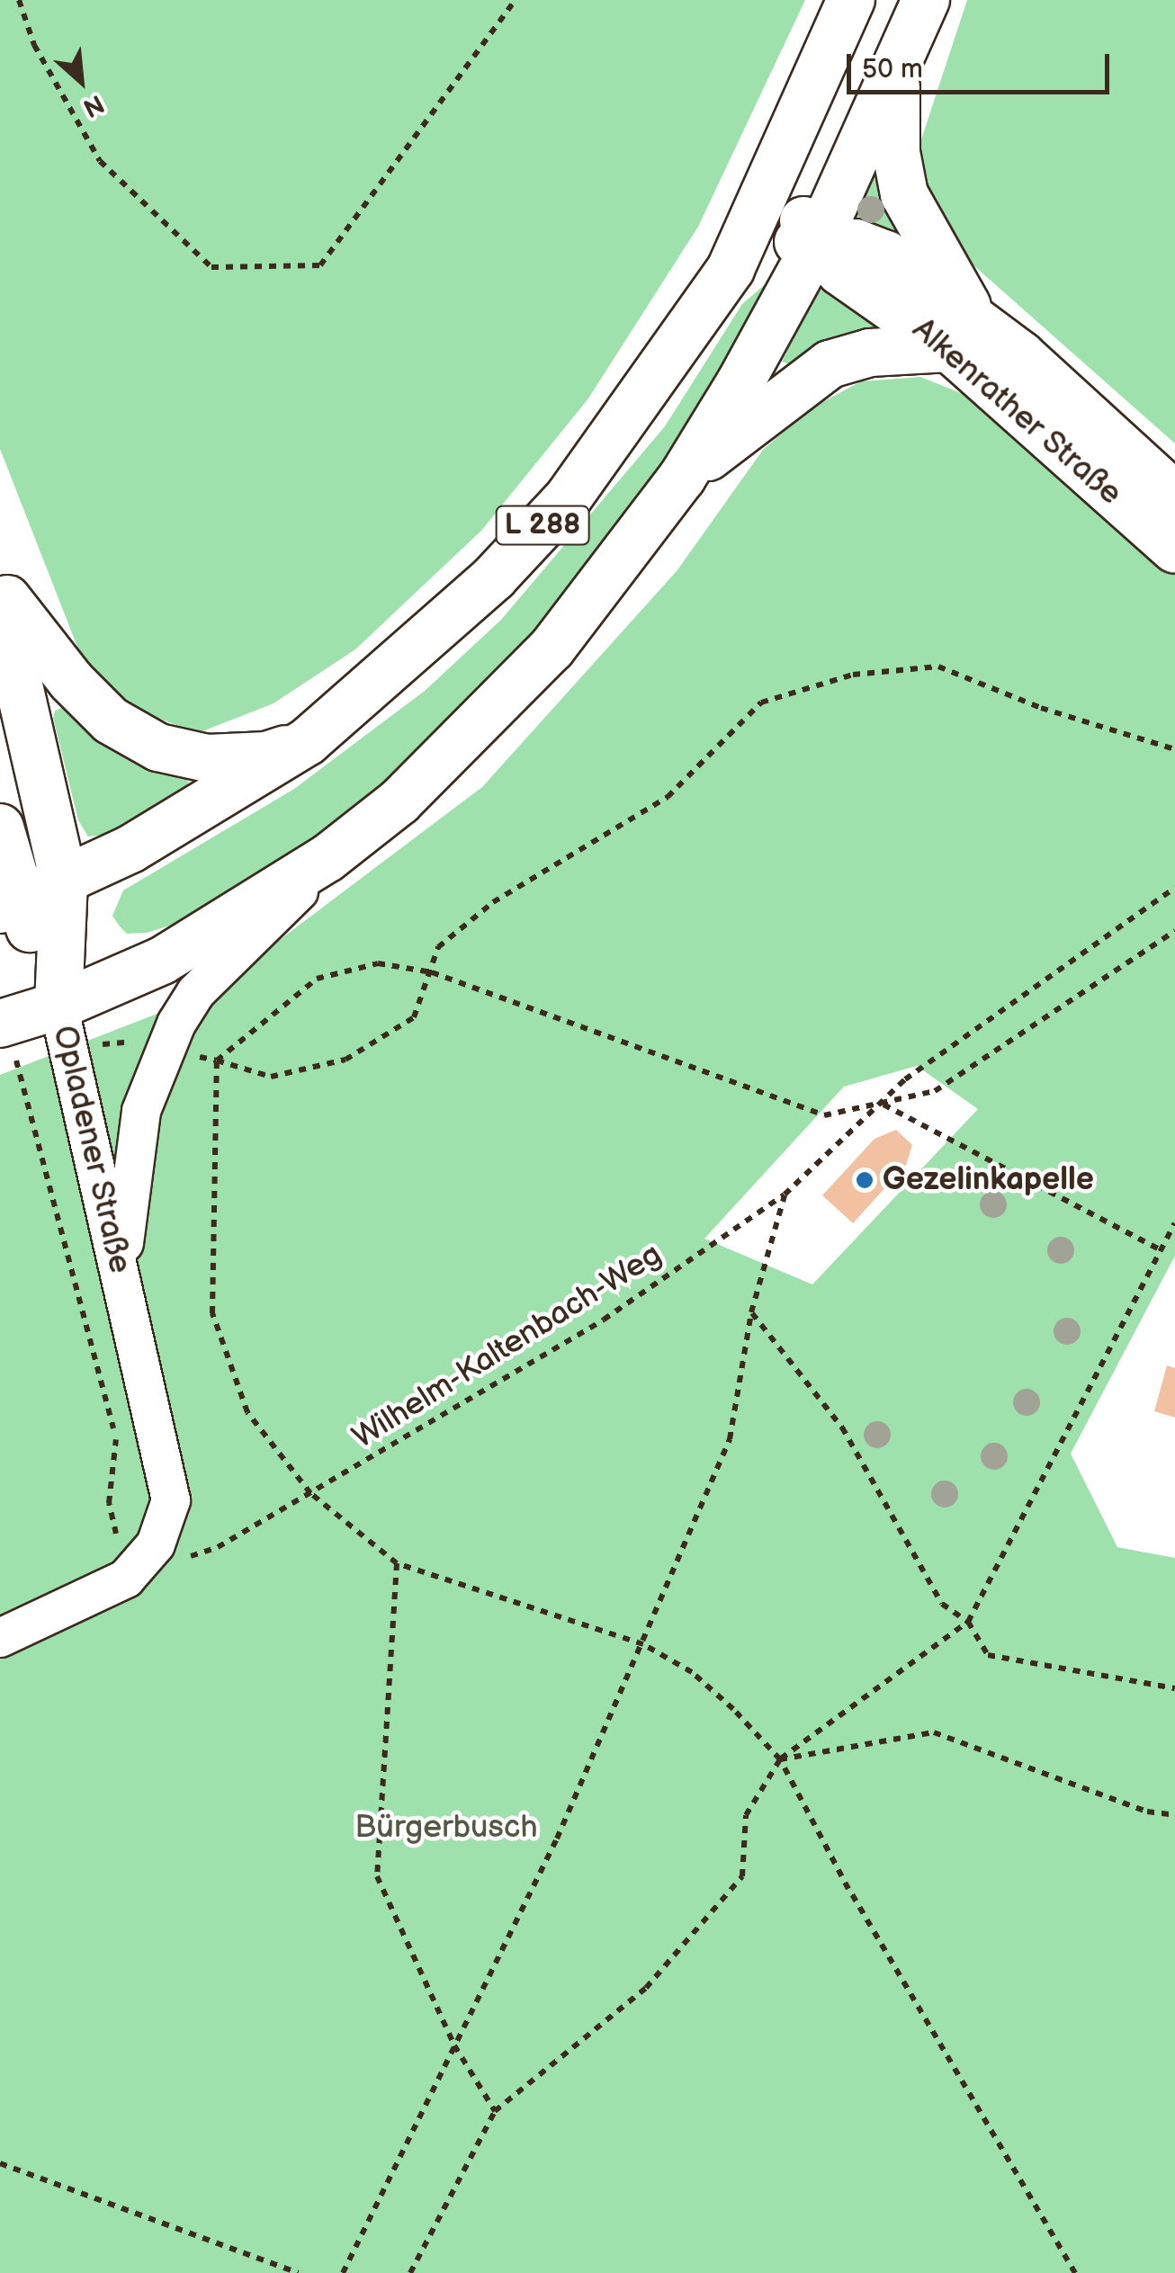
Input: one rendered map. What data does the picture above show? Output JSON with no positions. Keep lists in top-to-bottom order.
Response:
{
  "streets": {
    "main road": ["Alkenrather Straße", "L 288"],
    "street": ["Opladener Straße"],
    "path": ["Wilhelm-Kaltenbach-Weg"]
  },
  "crossings": [
    ["Alkenrather Straße", "L 288"],
    ["L 288", "Opladener Straße"]
  ],
  "parks": ["Bürgerbusch"],
  "places": ["Gezelinkapelle"],
  "scale_bar": "50 m",
  "north": "bottom right"
}
